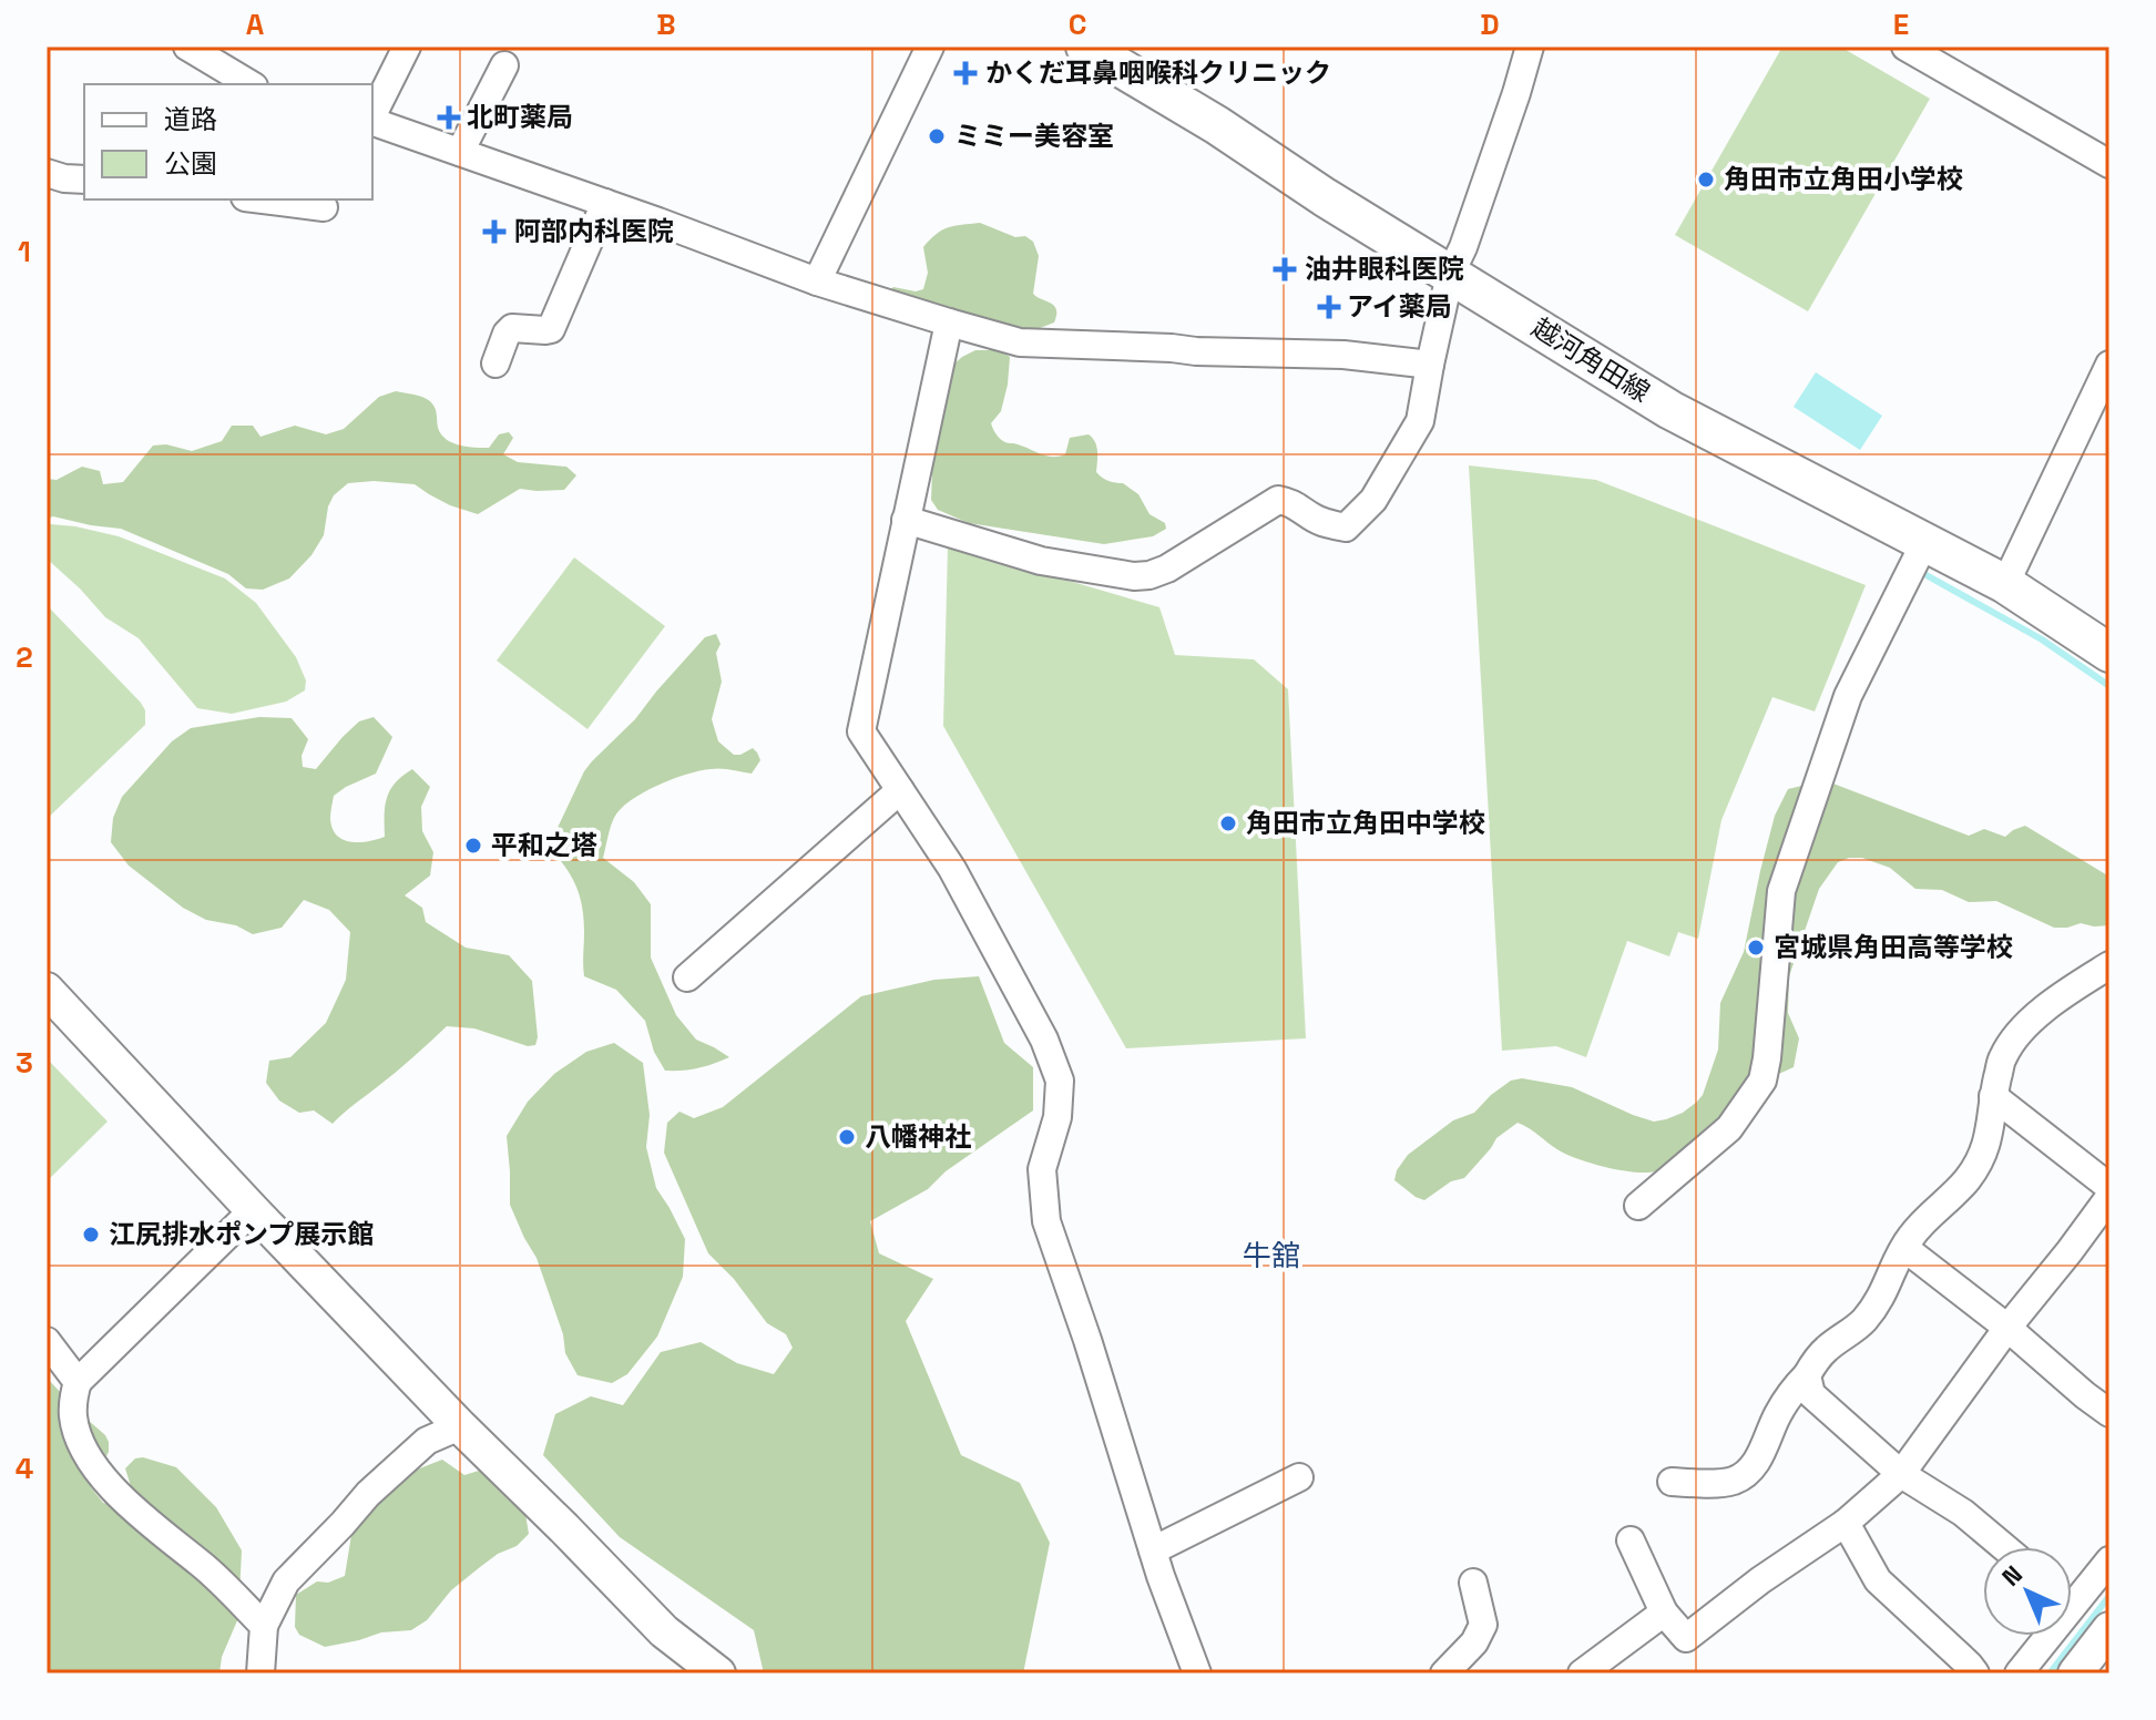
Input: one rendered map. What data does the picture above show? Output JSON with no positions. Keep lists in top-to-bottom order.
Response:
{
  "streets": {
    "main road": ["越河角田線"]
  },
  "districts": ["牛舘"],
  "places": {
    "health": [
      "かくだ耳鼻咽喉科クリニック",
      "北町薬局",
      "阿部内科医院",
      "油井眼科医院",
      "アイ薬局"
    ],
    "other": [
      "ミミー美容室",
      "角田市立角田小学校",
      "角田市立角田中学校",
      "平和之塔",
      "宮城県角田高等学校",
      "八幡神社",
      "江尻排水ポンプ展示館"
    ]
  },
  "legend": ["道路", "公園"],
  "north": "top left",
  "grid": {
    "columns": [
      "A",
      "B",
      "C",
      "D",
      "E"
    ],
    "rows": [
      "1",
      "2",
      "3",
      "4"
    ]
  }
}
